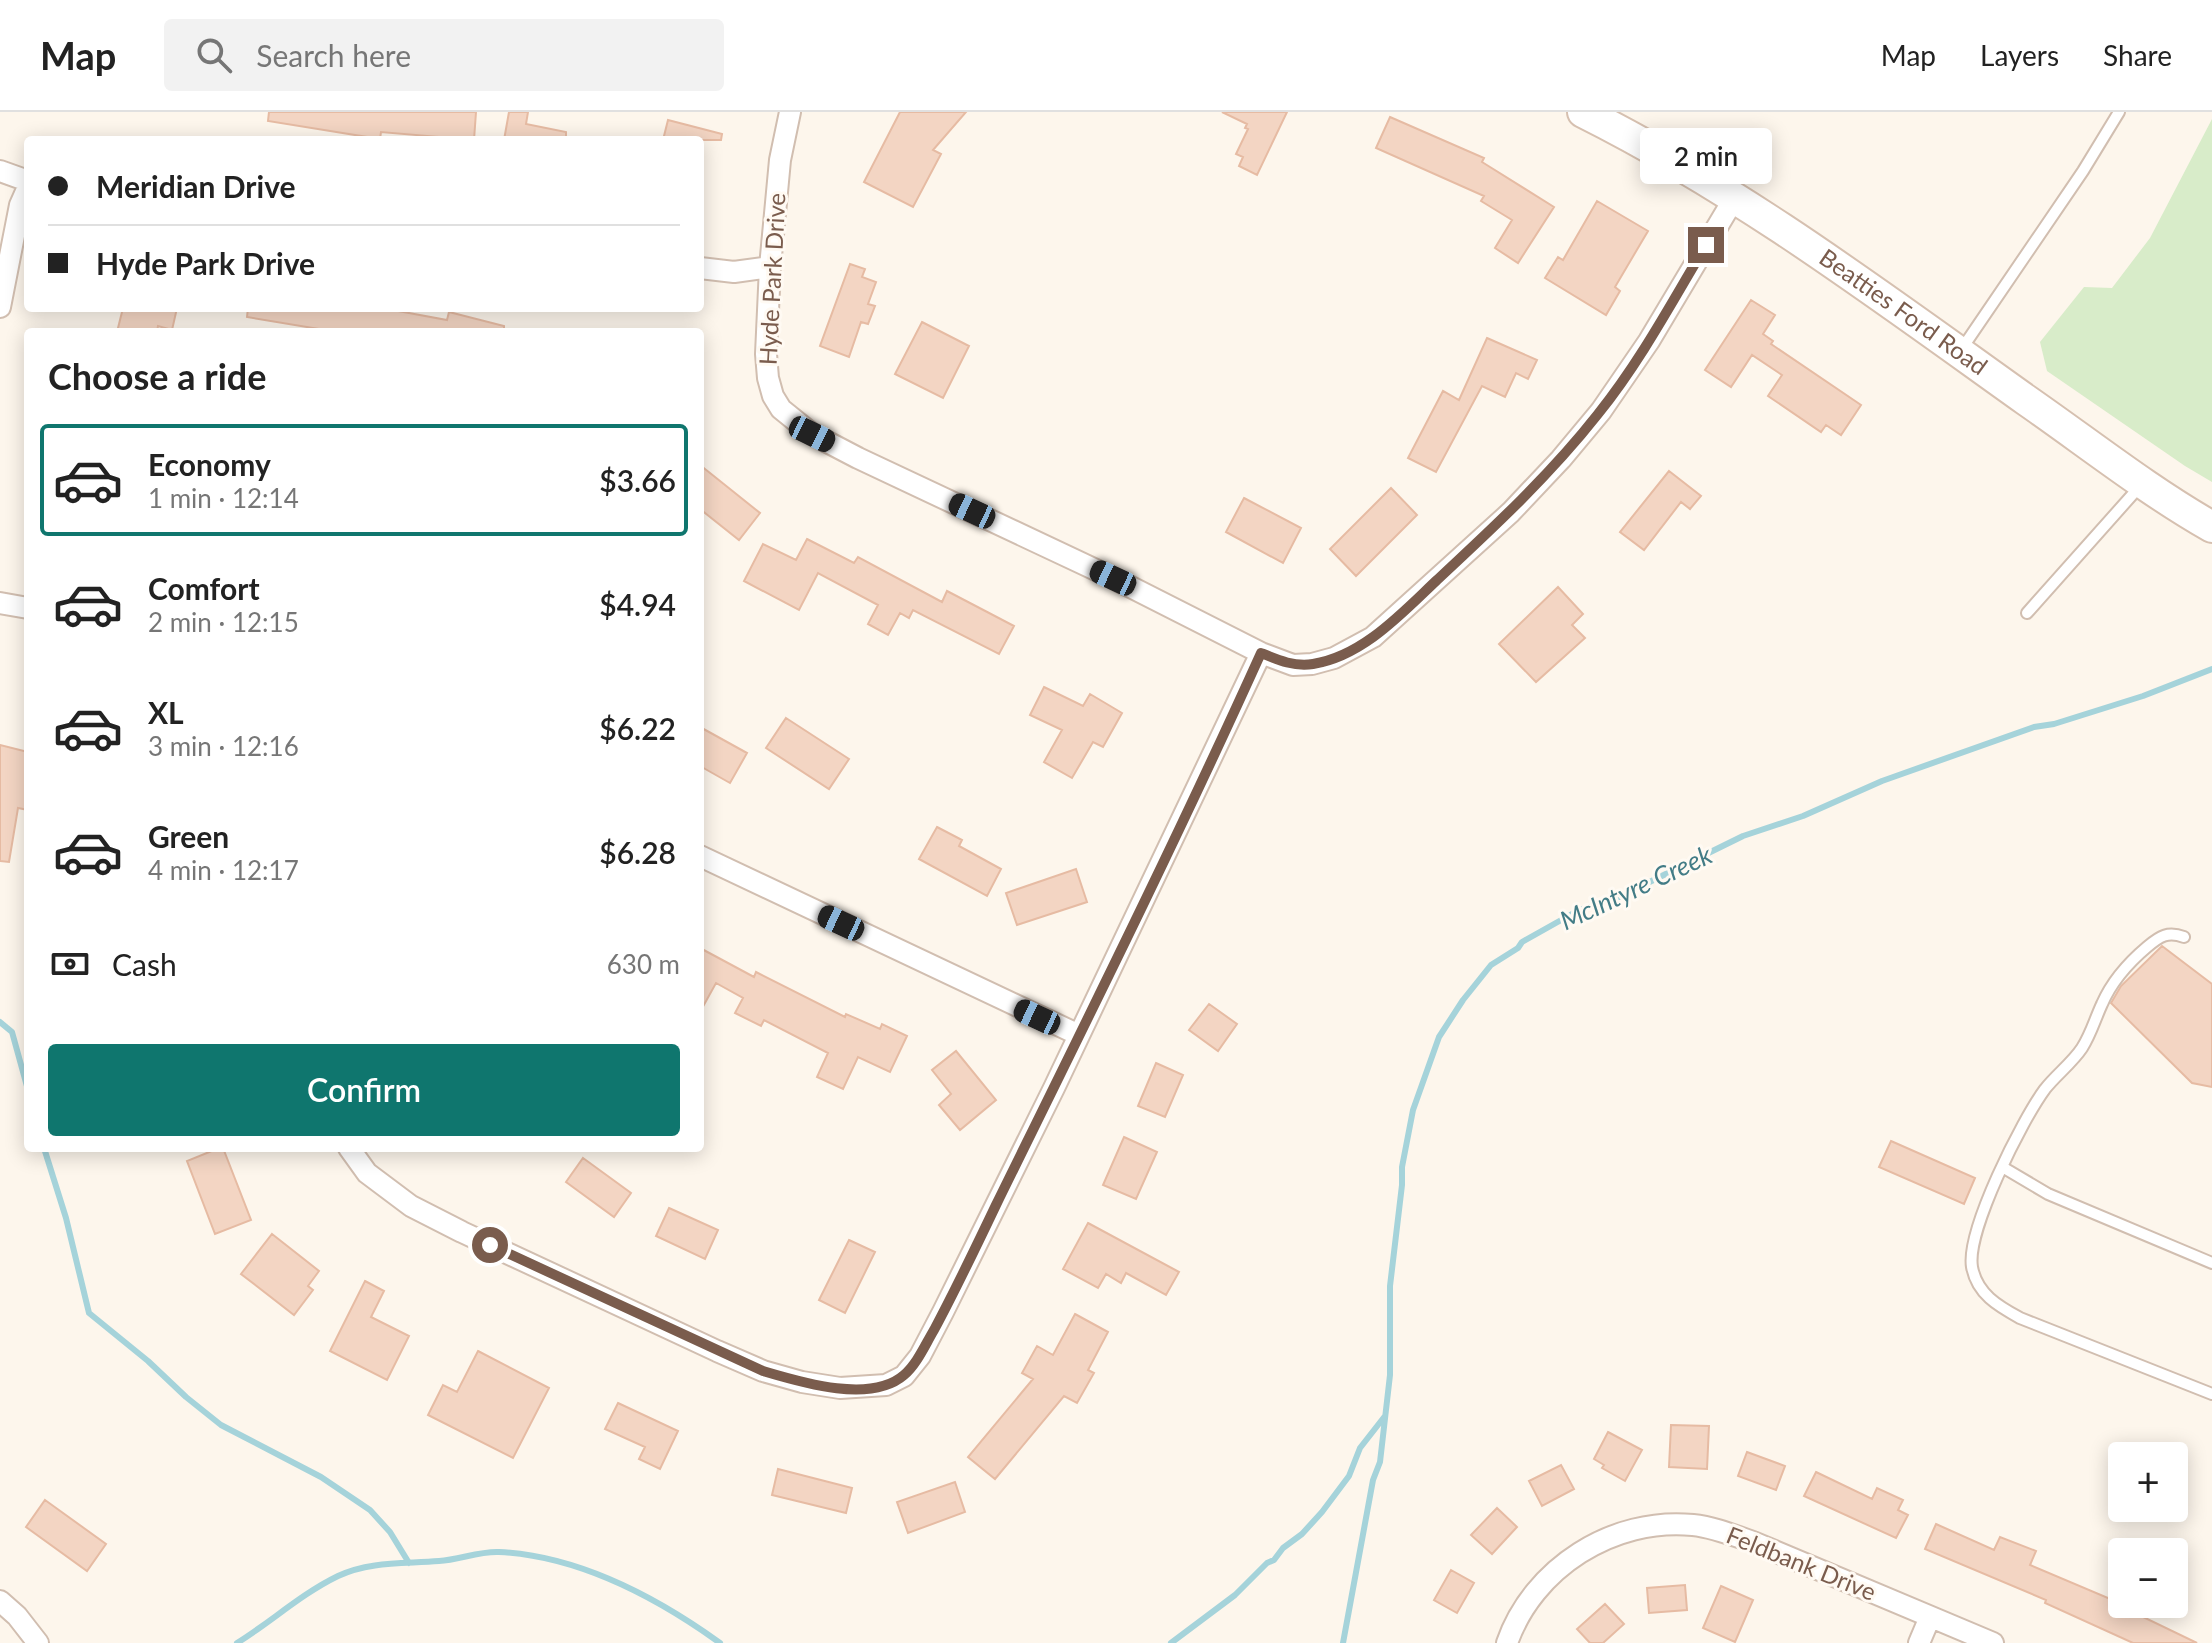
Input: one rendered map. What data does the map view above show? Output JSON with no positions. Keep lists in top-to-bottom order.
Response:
{
  "streets": {
    "main road": ["Beatties Ford Road"],
    "street": ["Hyde Park Drive", "Feldbank Drive"]
  },
  "crossings": [
    ["Hyde Park Drive", "Beatties Ford Road"]
  ],
  "water": ["McIntyre Creek"],
  "page": {
    "header": "Map",
    "search": "Search here",
    "nav": ["Map", "Layers", "Share"],
    "bubble": "2 min",
    "banner": ["Meridian Drive", "Hyde Park Drive"],
    "heading": "Choose a ride",
    "list": [
      {
        "name": "Economy",
        "note": "1 min · 12:14",
        "value": "$3.66"
      },
      {
        "name": "Comfort",
        "note": "2 min · 12:15",
        "value": "$4.94"
      },
      {
        "name": "XL",
        "note": "3 min · 12:16",
        "value": "$6.22"
      },
      {
        "name": "Green",
        "note": "4 min · 12:17",
        "value": "$6.28"
      }
    ],
    "pay": ["Cash", "630 m"],
    "buttons": "Confirm",
    "map_buttons": ["+", "−"]
  }
}
